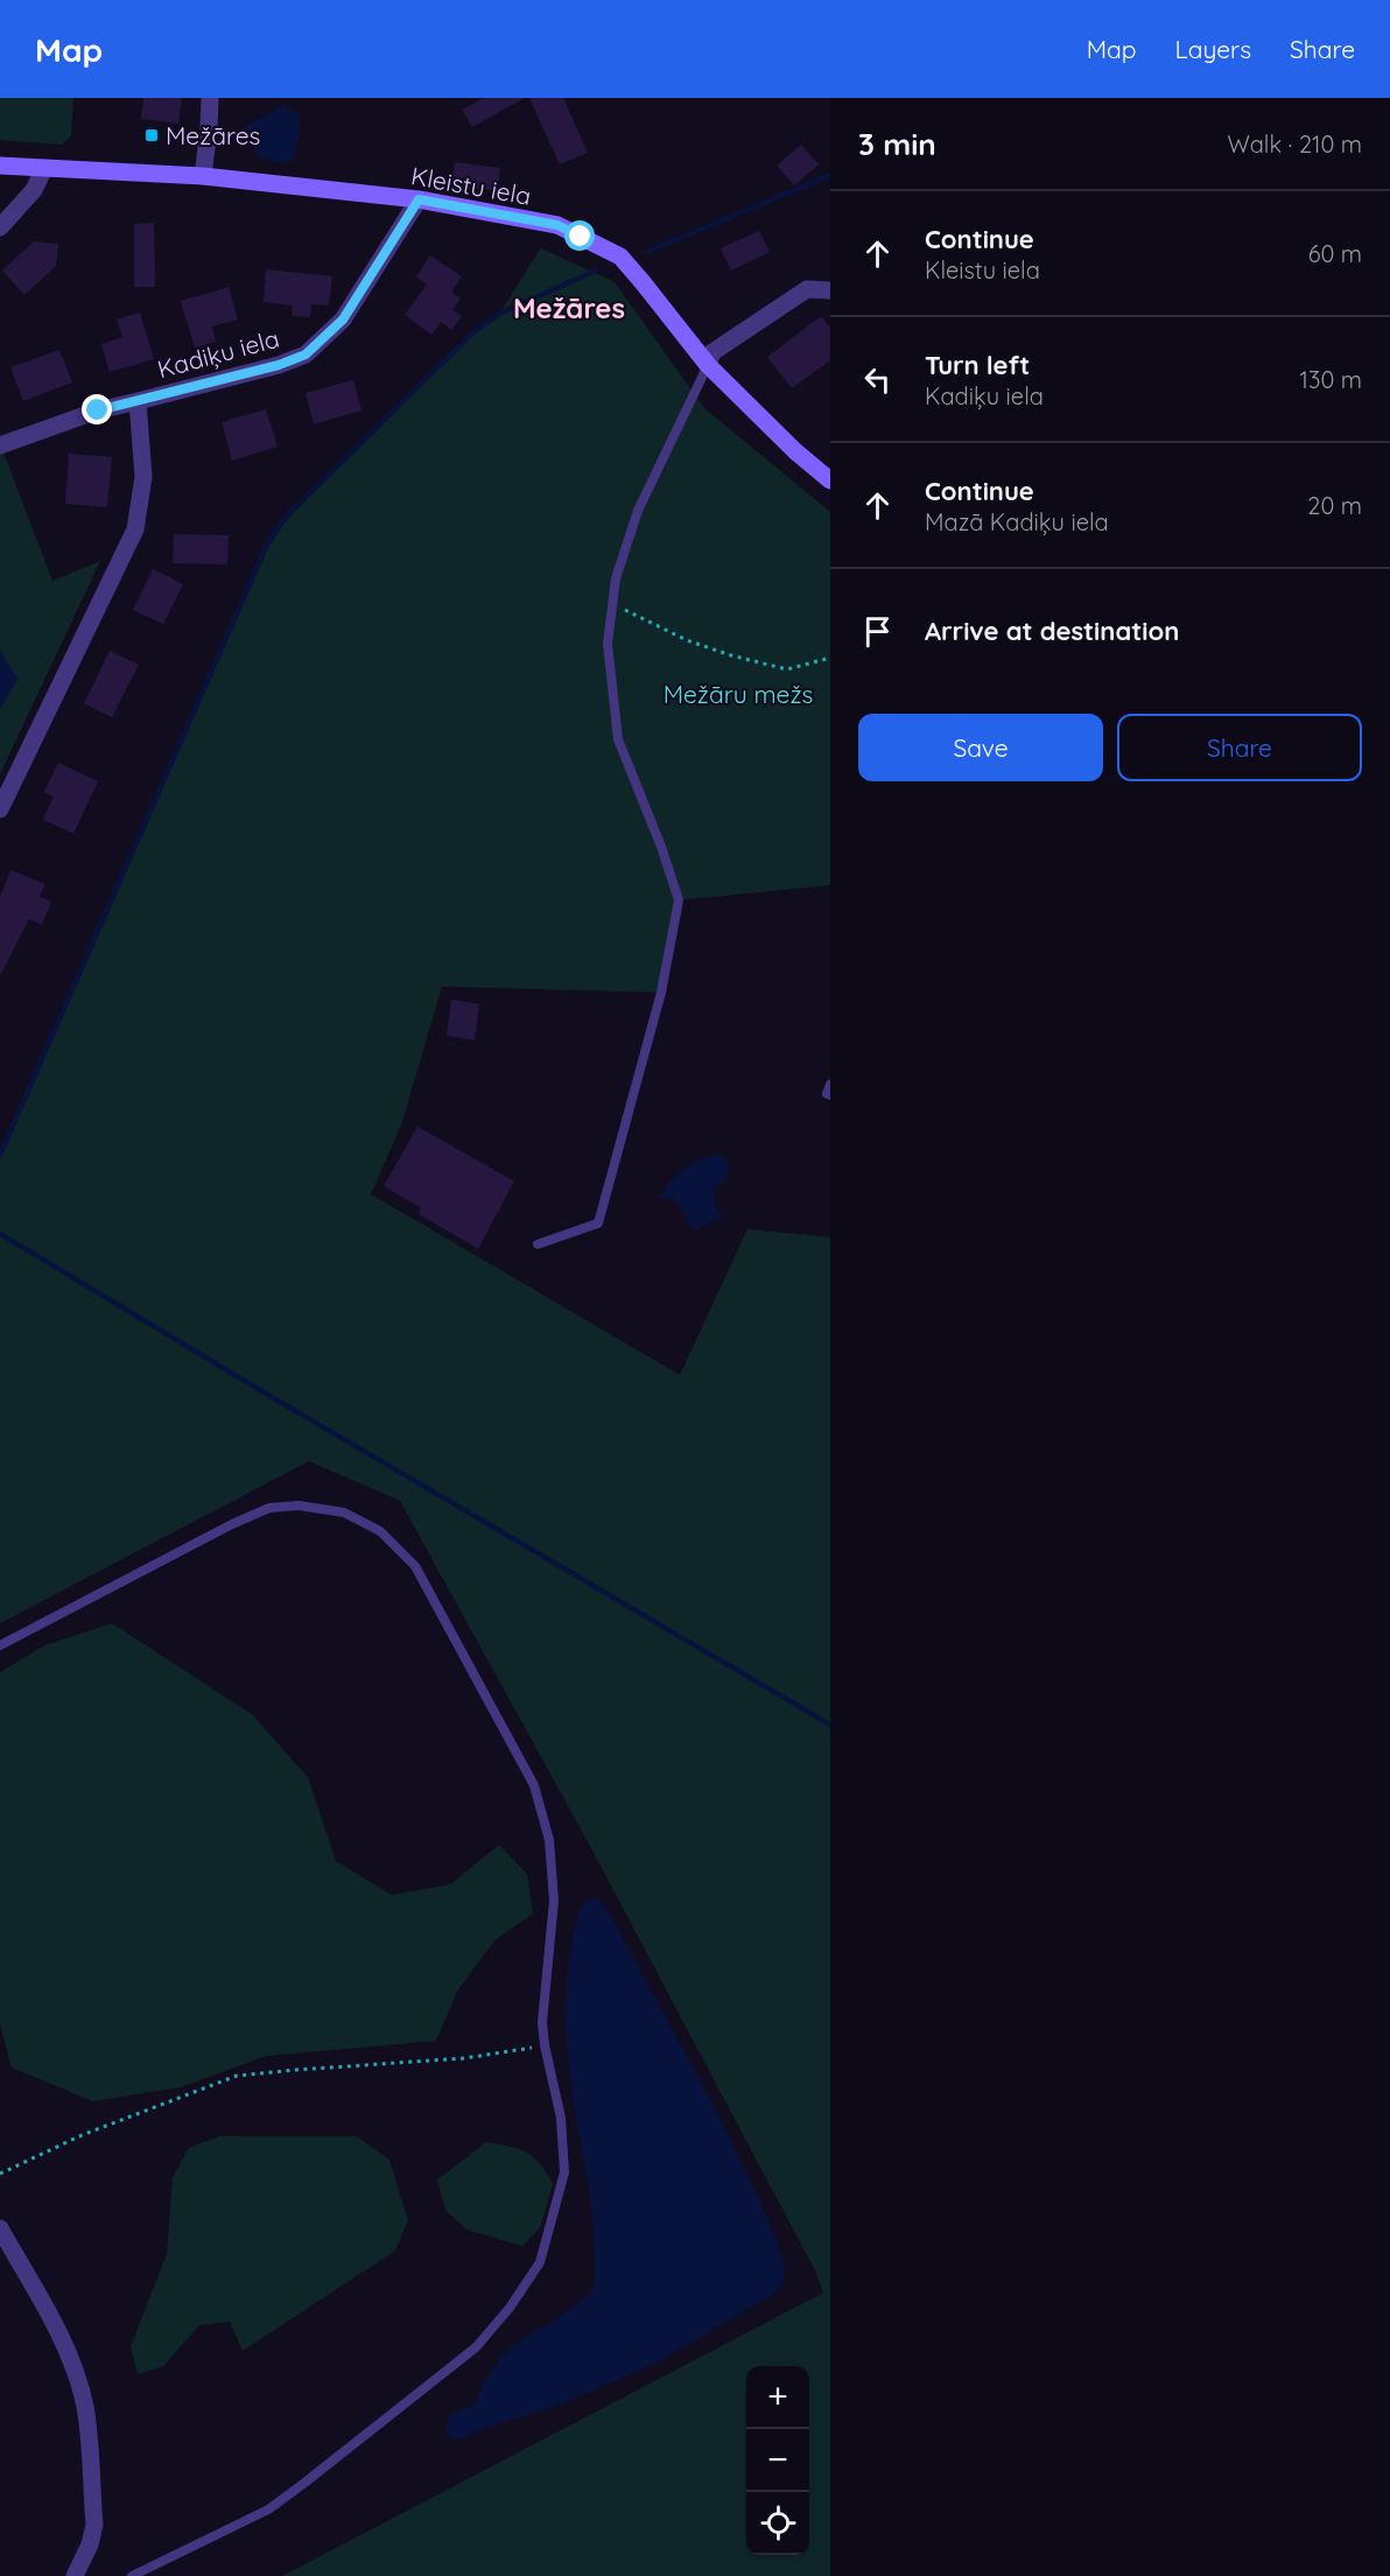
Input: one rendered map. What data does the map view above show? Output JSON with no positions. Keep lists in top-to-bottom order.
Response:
{
  "streets": {
    "street": ["Kleistu iela", "Kadiķu iela"]
  },
  "crossings": [
    ["Kleistu iela", "Kadiķu iela"]
  ],
  "districts": ["Mežāres"],
  "parks": ["Mežāru mežs"],
  "places": {
    "transit": ["Mežāres"]
  },
  "page": {
    "header": "Map",
    "nav": ["Map", "Layers", "Share"],
    "heading": ["3 min", "Walk · 210 m"],
    "list": [
      ["Continue", "Kleistu iela", "60 m"],
      ["Turn left", "Kadiķu iela", "130 m"],
      ["Continue", "Mazā Kadiķu iela", "20 m"],
      "Arrive at destination"
    ],
    "buttons": ["Save", "Share"],
    "map_buttons": ["+", "−"]
  }
}
